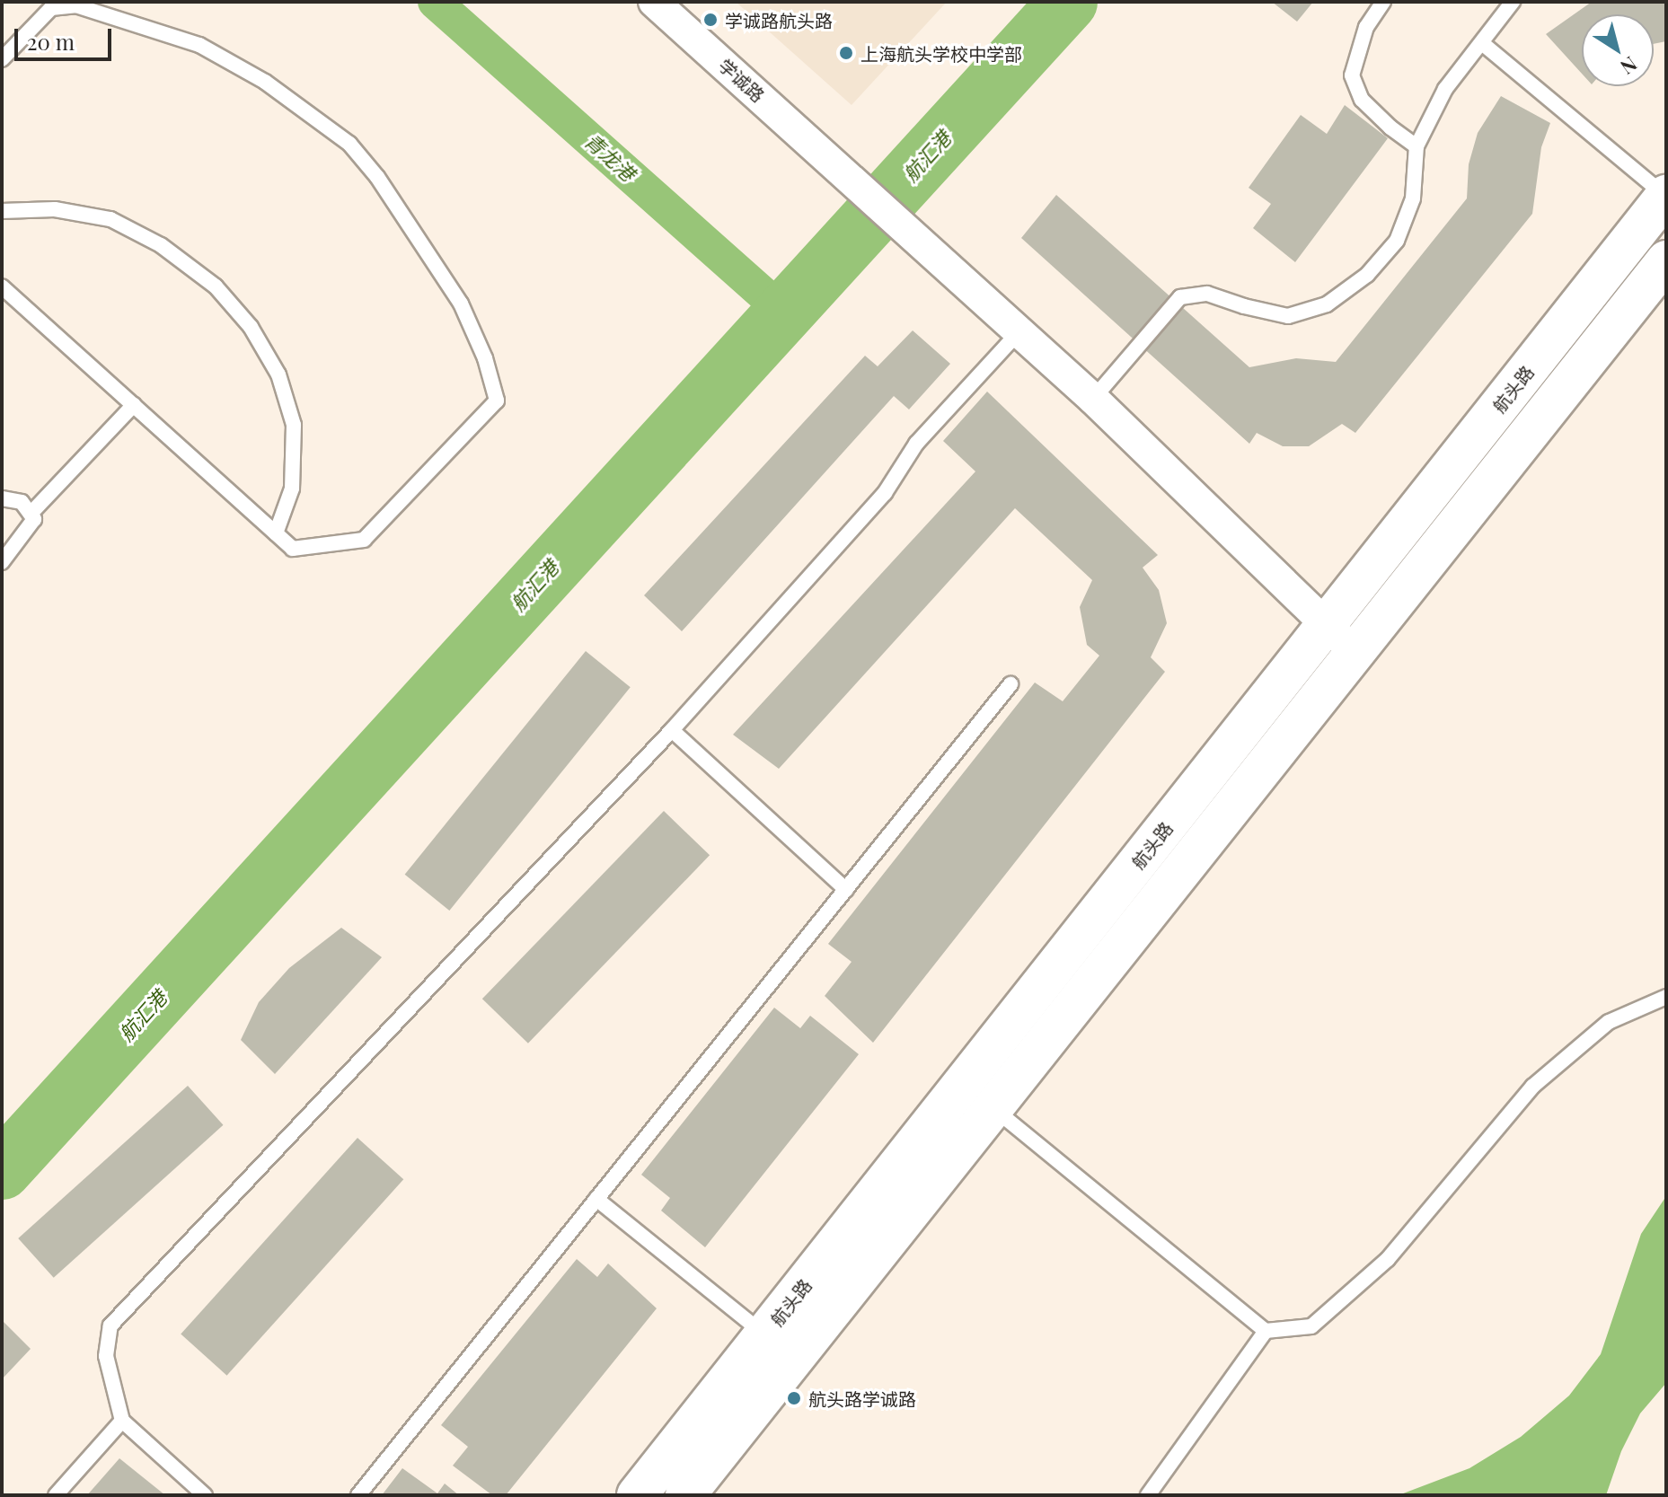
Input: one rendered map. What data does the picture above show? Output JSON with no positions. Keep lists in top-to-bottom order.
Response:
{
  "streets": {
    "main road": ["航头路"],
    "street": ["学诚路"]
  },
  "crossings": [
    ["学诚路", "航头路"]
  ],
  "water": ["航汇港", "青龙港"],
  "places": ["学诚路航头路", "上海航头学校中学部", "航头路学诚路"],
  "scale_bar": "20 m",
  "north": "bottom right"
}
